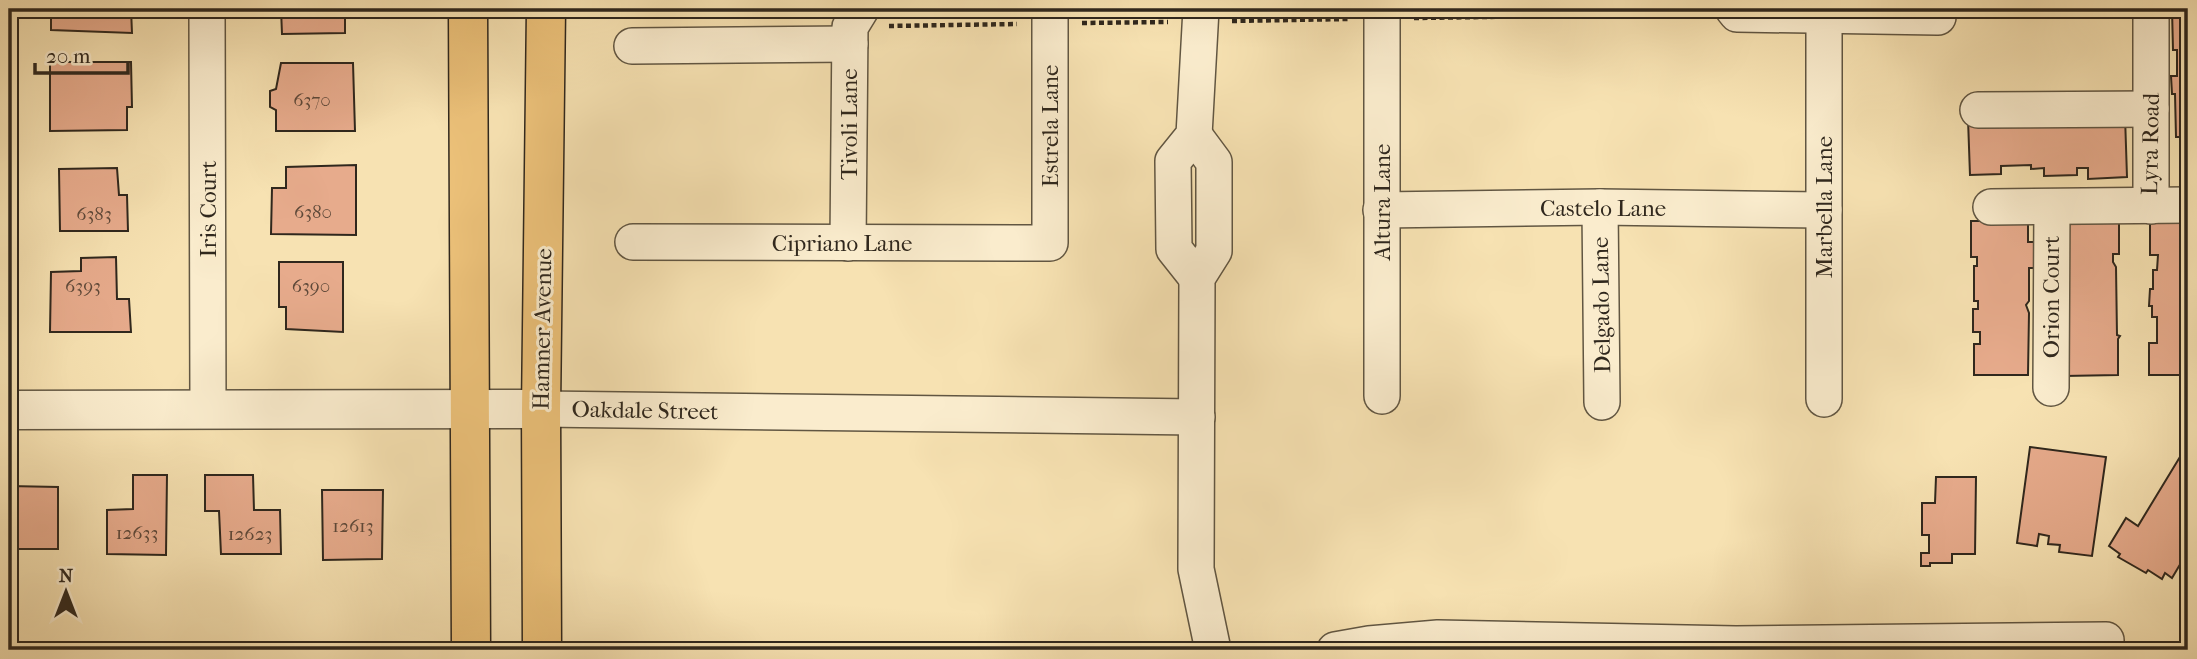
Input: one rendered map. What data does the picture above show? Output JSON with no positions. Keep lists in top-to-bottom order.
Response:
{
  "streets": {
    "main road": ["Hamner Avenue"],
    "street": [
      "Tivoli Lane",
      "Estrela Lane",
      "Lyra Road",
      "Altura Lane",
      "Marbella Lane",
      "Castelo Lane",
      "Iris Court",
      "Cipriano Lane",
      "Orion Court",
      "Delgado Lane",
      "Oakdale Street"
    ]
  },
  "crossings": [
    ["Tivoli Lane", "Cipriano Lane"],
    ["Estrela Lane", "Cipriano Lane"],
    ["Lyra Road", "Orion Court"],
    ["Altura Lane", "Castelo Lane"],
    ["Marbella Lane", "Castelo Lane"],
    ["Castelo Lane", "Delgado Lane"],
    ["Iris Court", "Oakdale Street"],
    ["Hamner Avenue", "Oakdale Street"]
  ],
  "house_numbers": [
    "6370",
    "6380",
    "6383",
    "6393",
    "6390",
    "12613",
    "12633",
    "12623"
  ],
  "scale_bar": "20 m",
  "north": "top"
}
